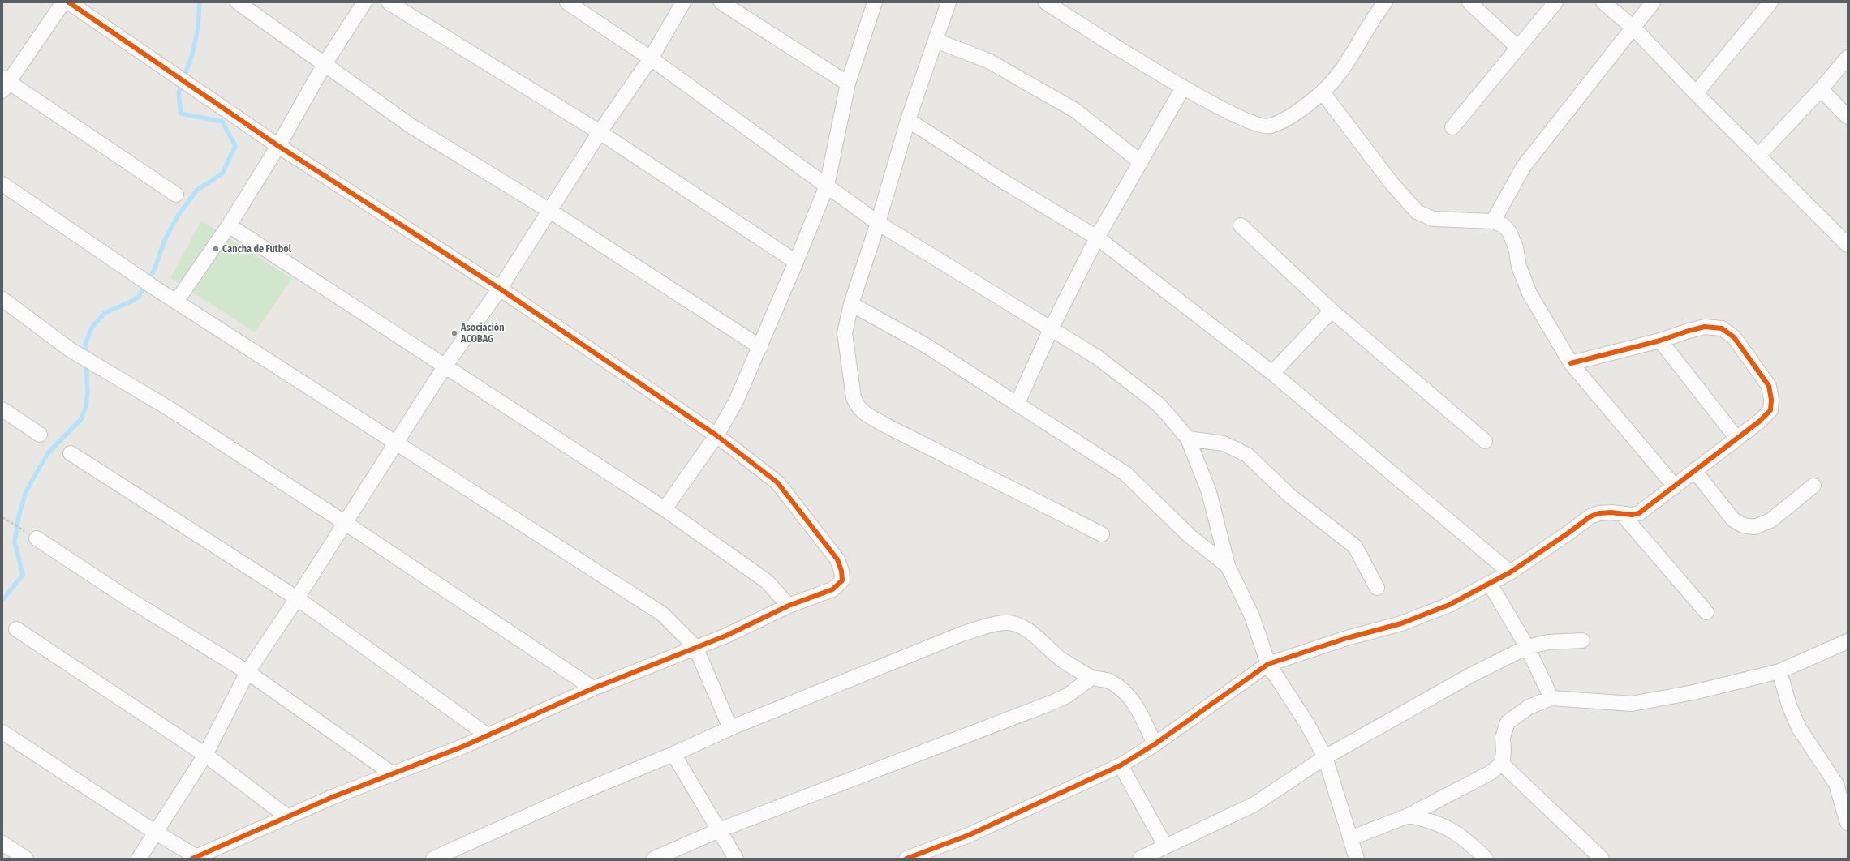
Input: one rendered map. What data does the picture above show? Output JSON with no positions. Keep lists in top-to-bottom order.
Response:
{
  "places": ["Cancha de Futbol", "Asociación ACOBAG"]
}
